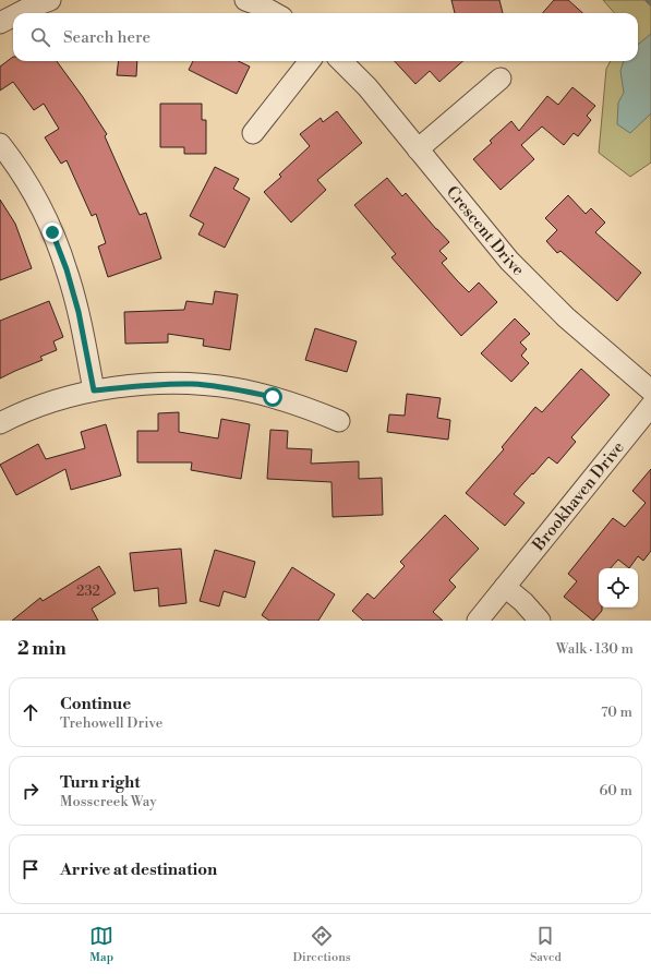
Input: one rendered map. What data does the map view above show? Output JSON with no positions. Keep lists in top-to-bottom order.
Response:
{
  "streets": {
    "street": ["Crescent Drive", "Brookhaven Drive"]
  },
  "house_numbers": ["232"],
  "page": {
    "search": "Search here",
    "heading": ["2 min", "Walk · 130 m"],
    "list": [
      ["Continue", "Trehowell Drive", "70 m"],
      ["Turn right", "Mosscreek Way", "60 m"],
      "Arrive at destination"
    ],
    "nav": ["Map", "Directions", "Saved"]
  }
}
